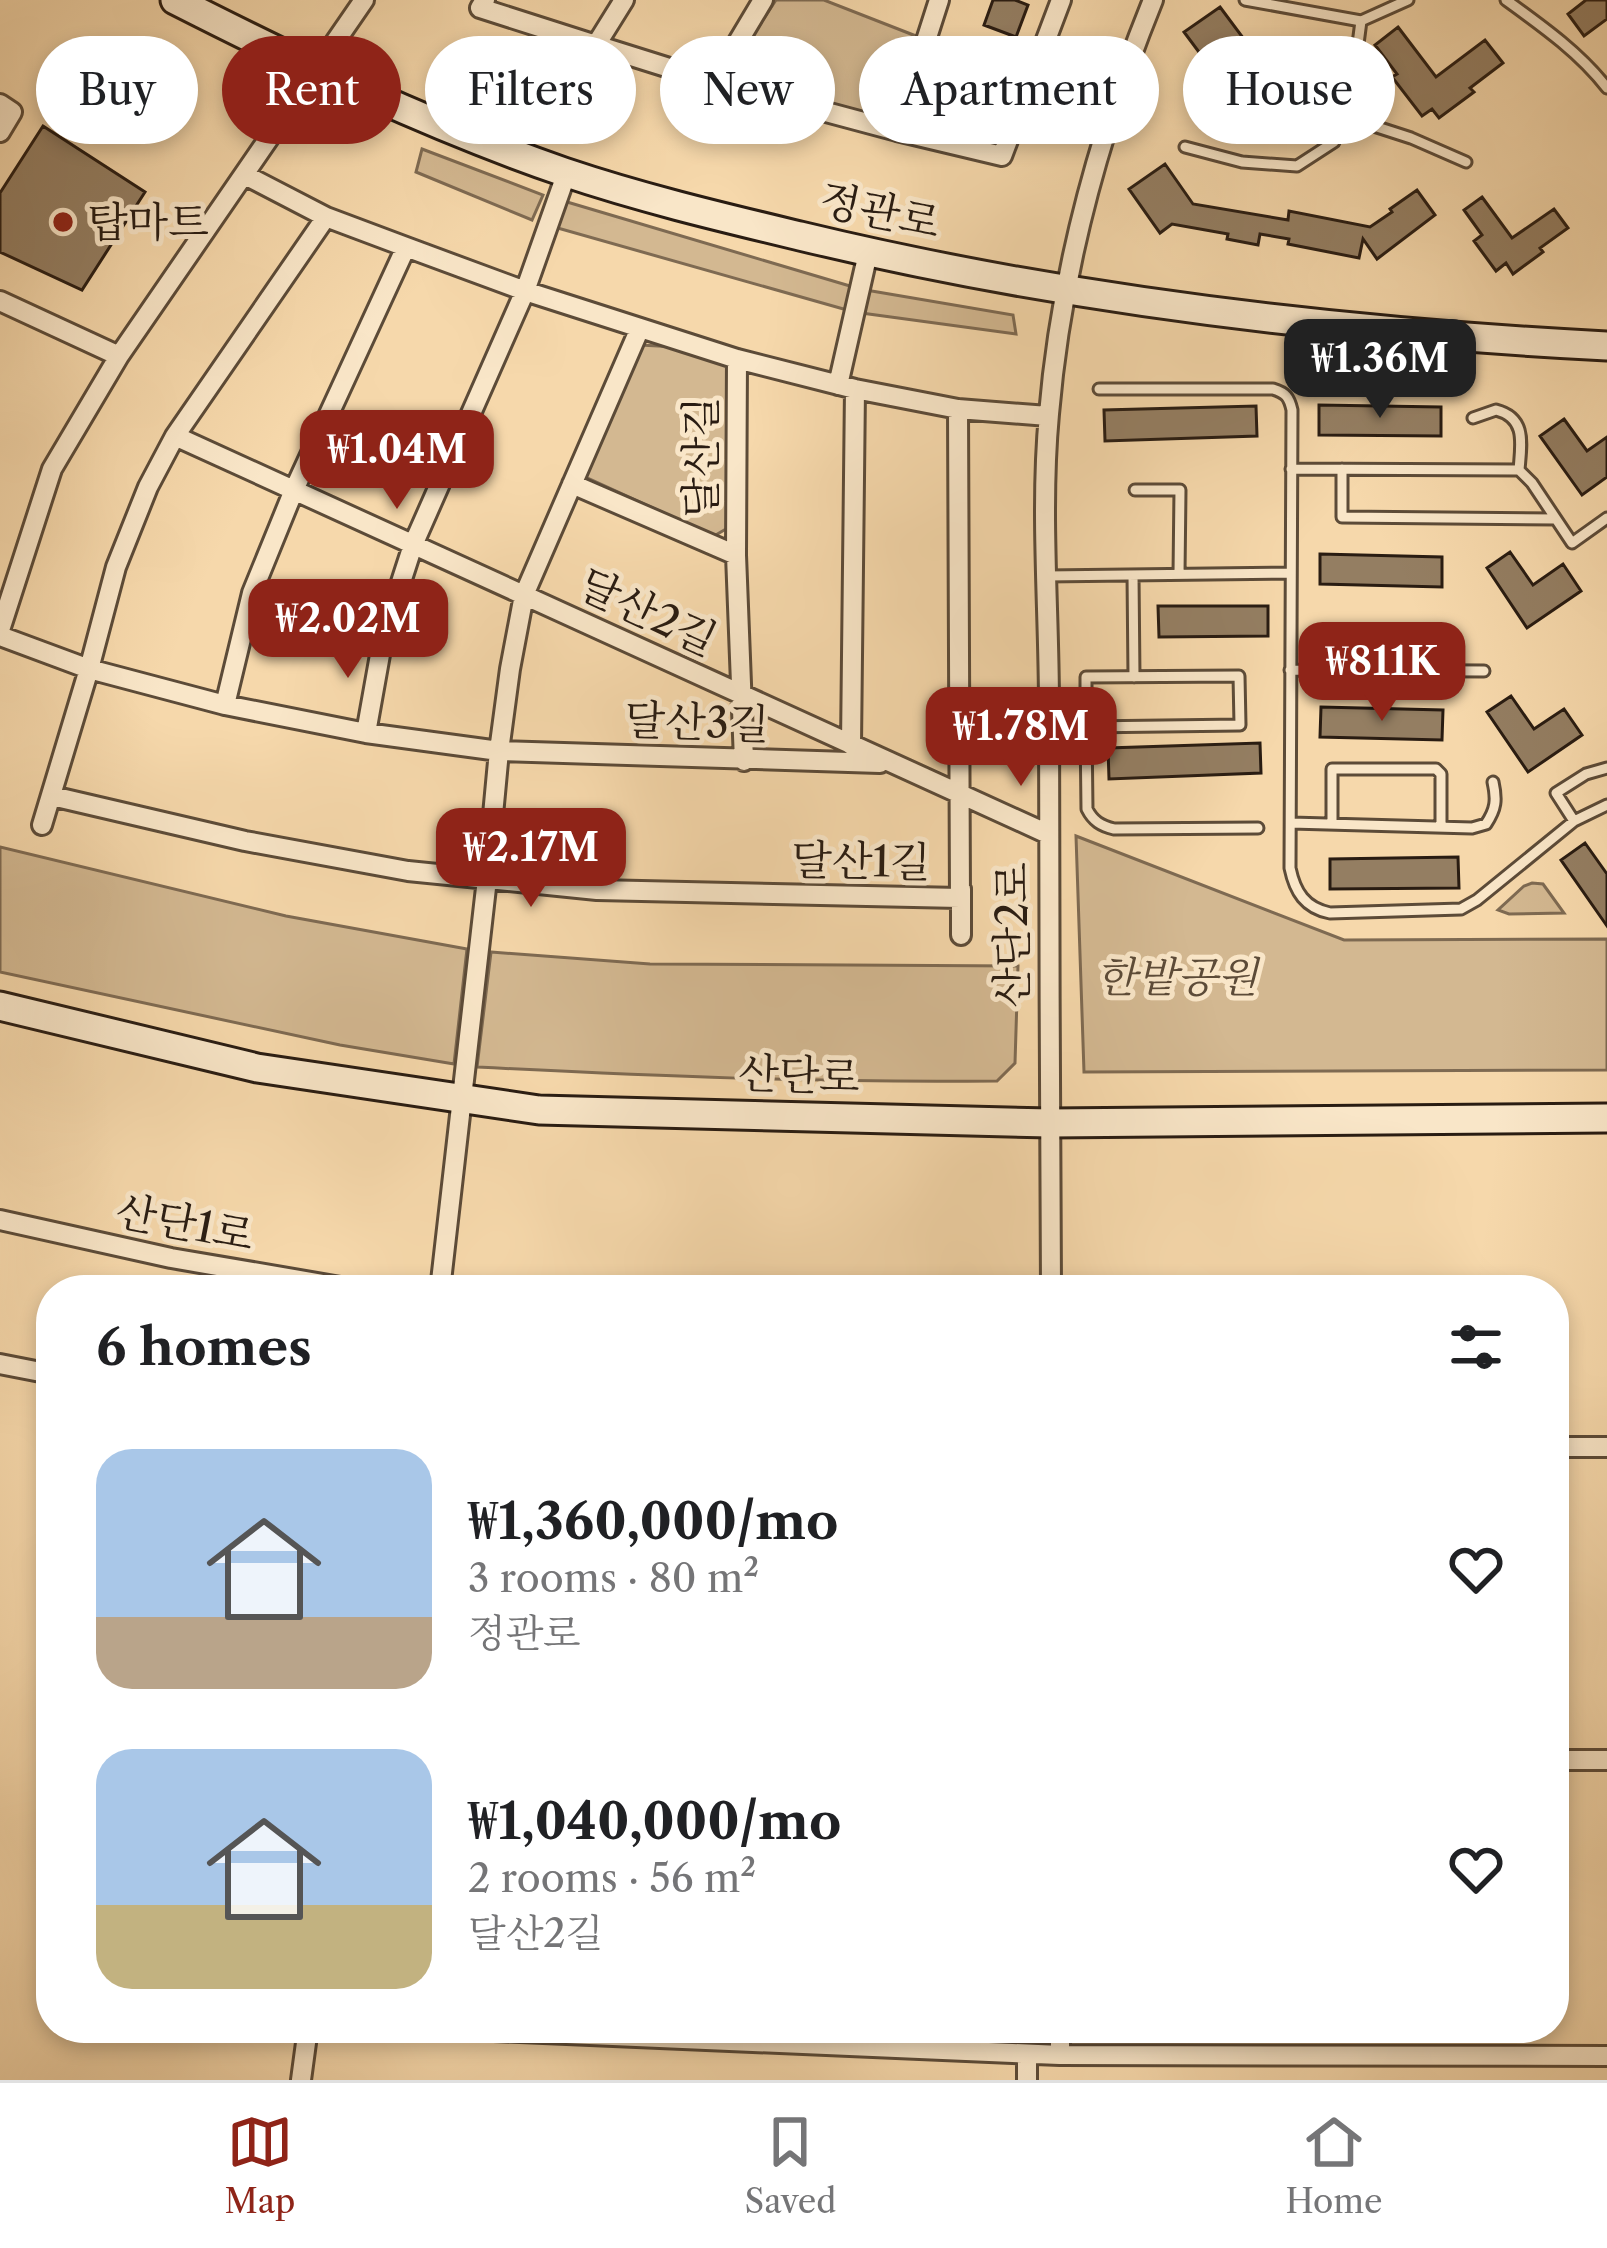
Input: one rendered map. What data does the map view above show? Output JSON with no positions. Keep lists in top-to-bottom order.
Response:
{
  "streets": {
    "street": [
      "정관로",
      "달산길",
      "달산2길",
      "달산3길",
      "달산1길",
      "산단2로",
      "산단로",
      "산단1로"
    ]
  },
  "crossings": [
    ["정관로", "산단2로"],
    ["달산길", "달산2길"],
    ["달산길", "달산1길"],
    ["달산길", "산단2로"],
    ["달산2길", "달산3길"],
    ["달산2길", "달산1길"],
    ["달산2길", "산단2로"],
    ["산단2로", "산단로"]
  ],
  "parks": ["한밭공원"],
  "places": ["탑마트"],
  "page": {
    "chip": [
      "Buy",
      "Rent",
      "Filters",
      "New",
      "Apartment",
      "House"
    ],
    "price": [
      "₩1.36M",
      "₩1.04M",
      "₩2.02M",
      "₩811K",
      "₩1.78M",
      "₩2.17M"
    ],
    "heading": "6 homes",
    "list": [
      {
        "name": "₩1,360,000/mo",
        "note": "3 rooms · 80 m² · 정관로"
      },
      {
        "name": "₩1,040,000/mo",
        "note": "2 rooms · 56 m² · 달산2길"
      }
    ],
    "tabs": ["Map", "Saved", "Home"]
  }
}
